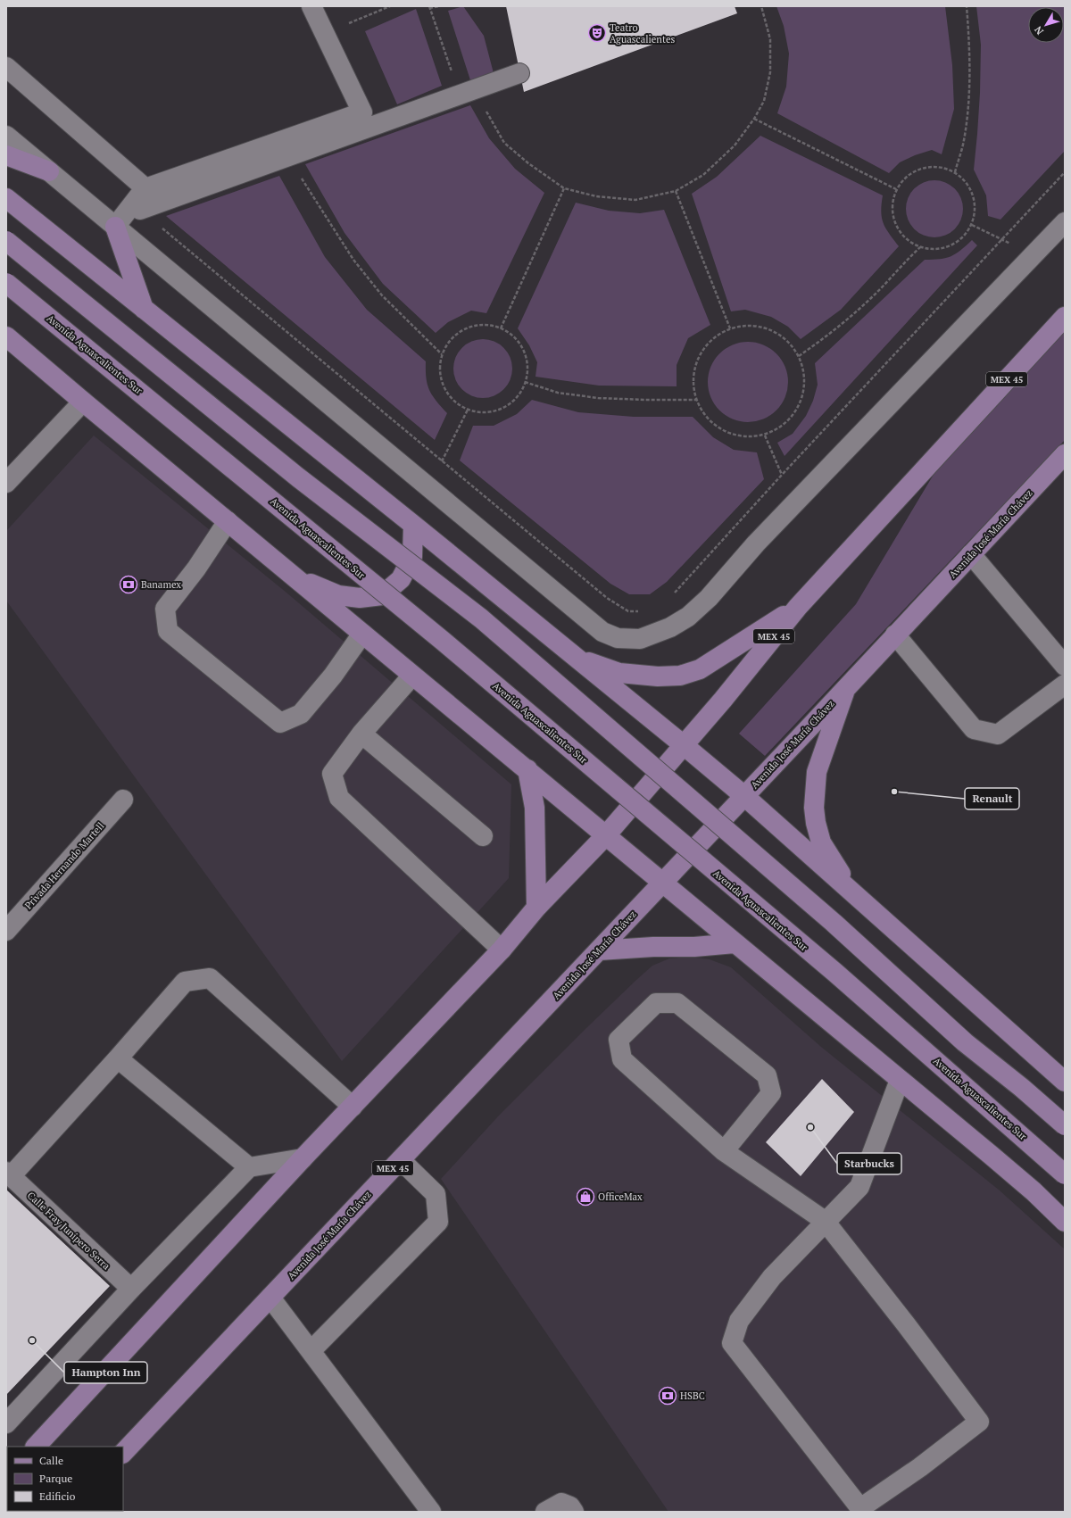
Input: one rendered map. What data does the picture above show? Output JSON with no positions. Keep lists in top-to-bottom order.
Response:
{
  "streets": {
    "main road": ["Avenida Aguascalientes Sur", "MEX 45", "Avenida José María Chávez"],
    "street": ["Privada Hernando Martell", "Calle Fray Junípero Serra"]
  },
  "places": {
    "theatre": ["Teatro Aguascalientes"],
    "bank": ["Banamex", "HSBC"],
    "other": ["Renault", "Starbucks", "Hampton Inn"],
    "shop": ["OfficeMax"]
  },
  "legend": ["Calle", "Parque", "Edificio"],
  "north": "bottom left"
}
